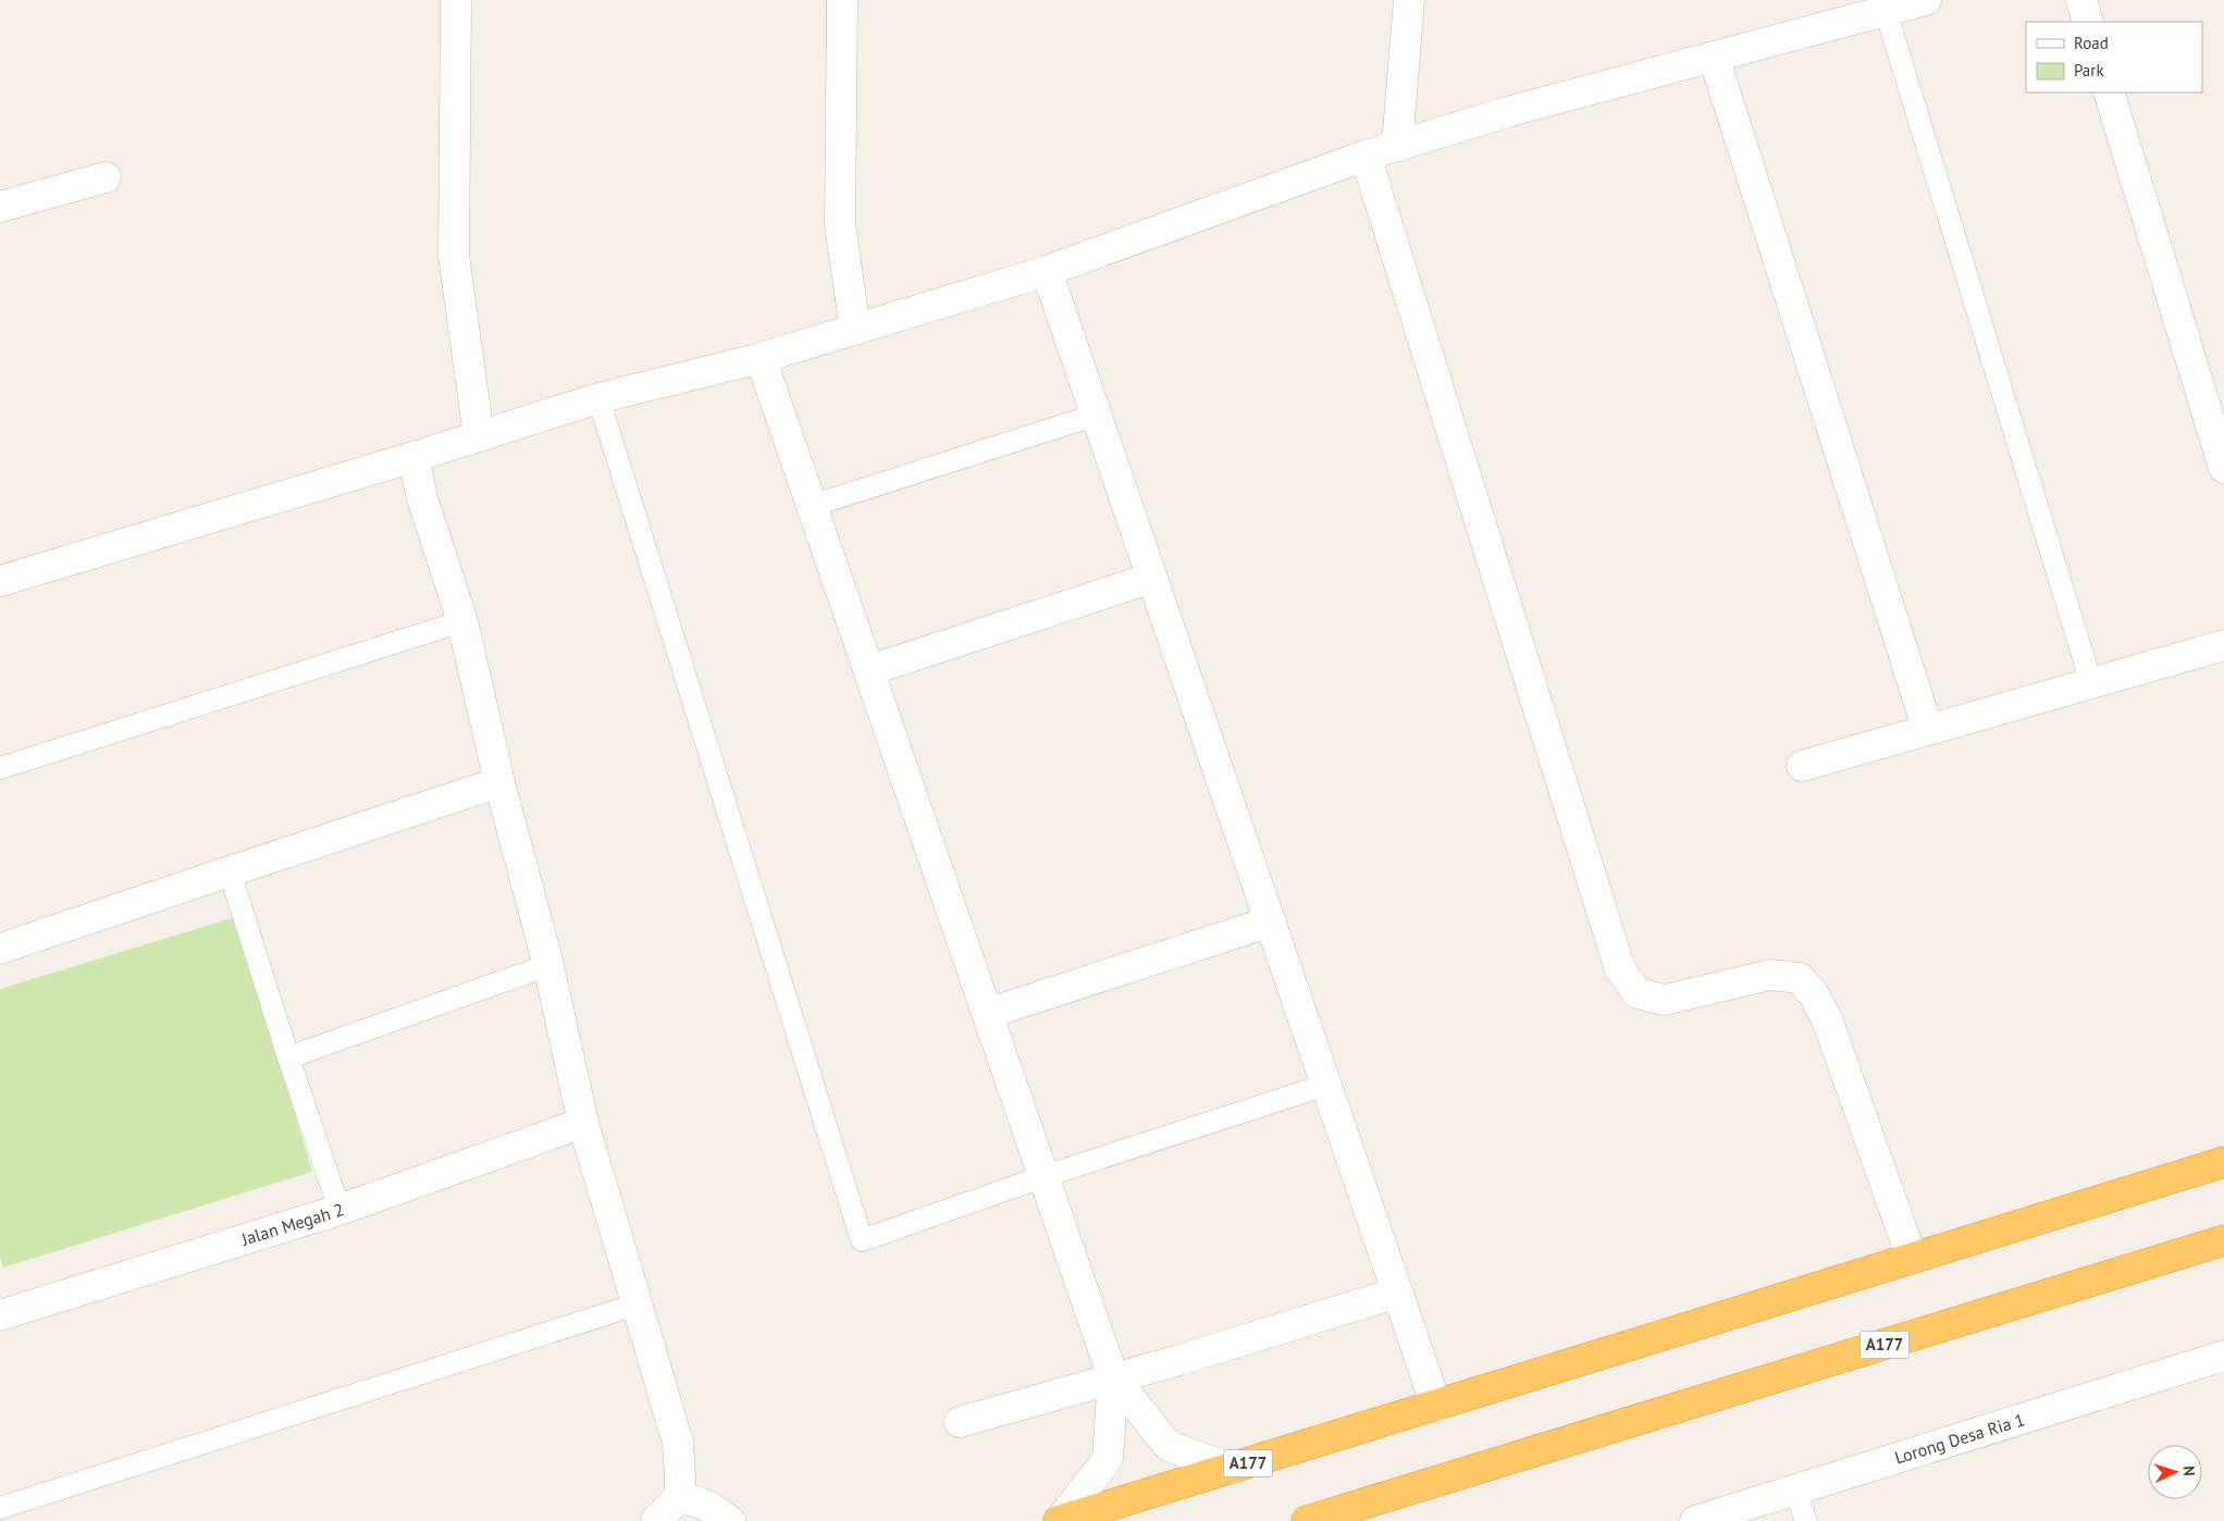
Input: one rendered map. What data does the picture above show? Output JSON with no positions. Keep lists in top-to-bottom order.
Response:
{
  "streets": {
    "highway": ["A177"],
    "street": ["Jalan Megah 2", "Lorong Desa Ria 1"]
  },
  "legend": ["Road", "Park"],
  "north": "right"
}
